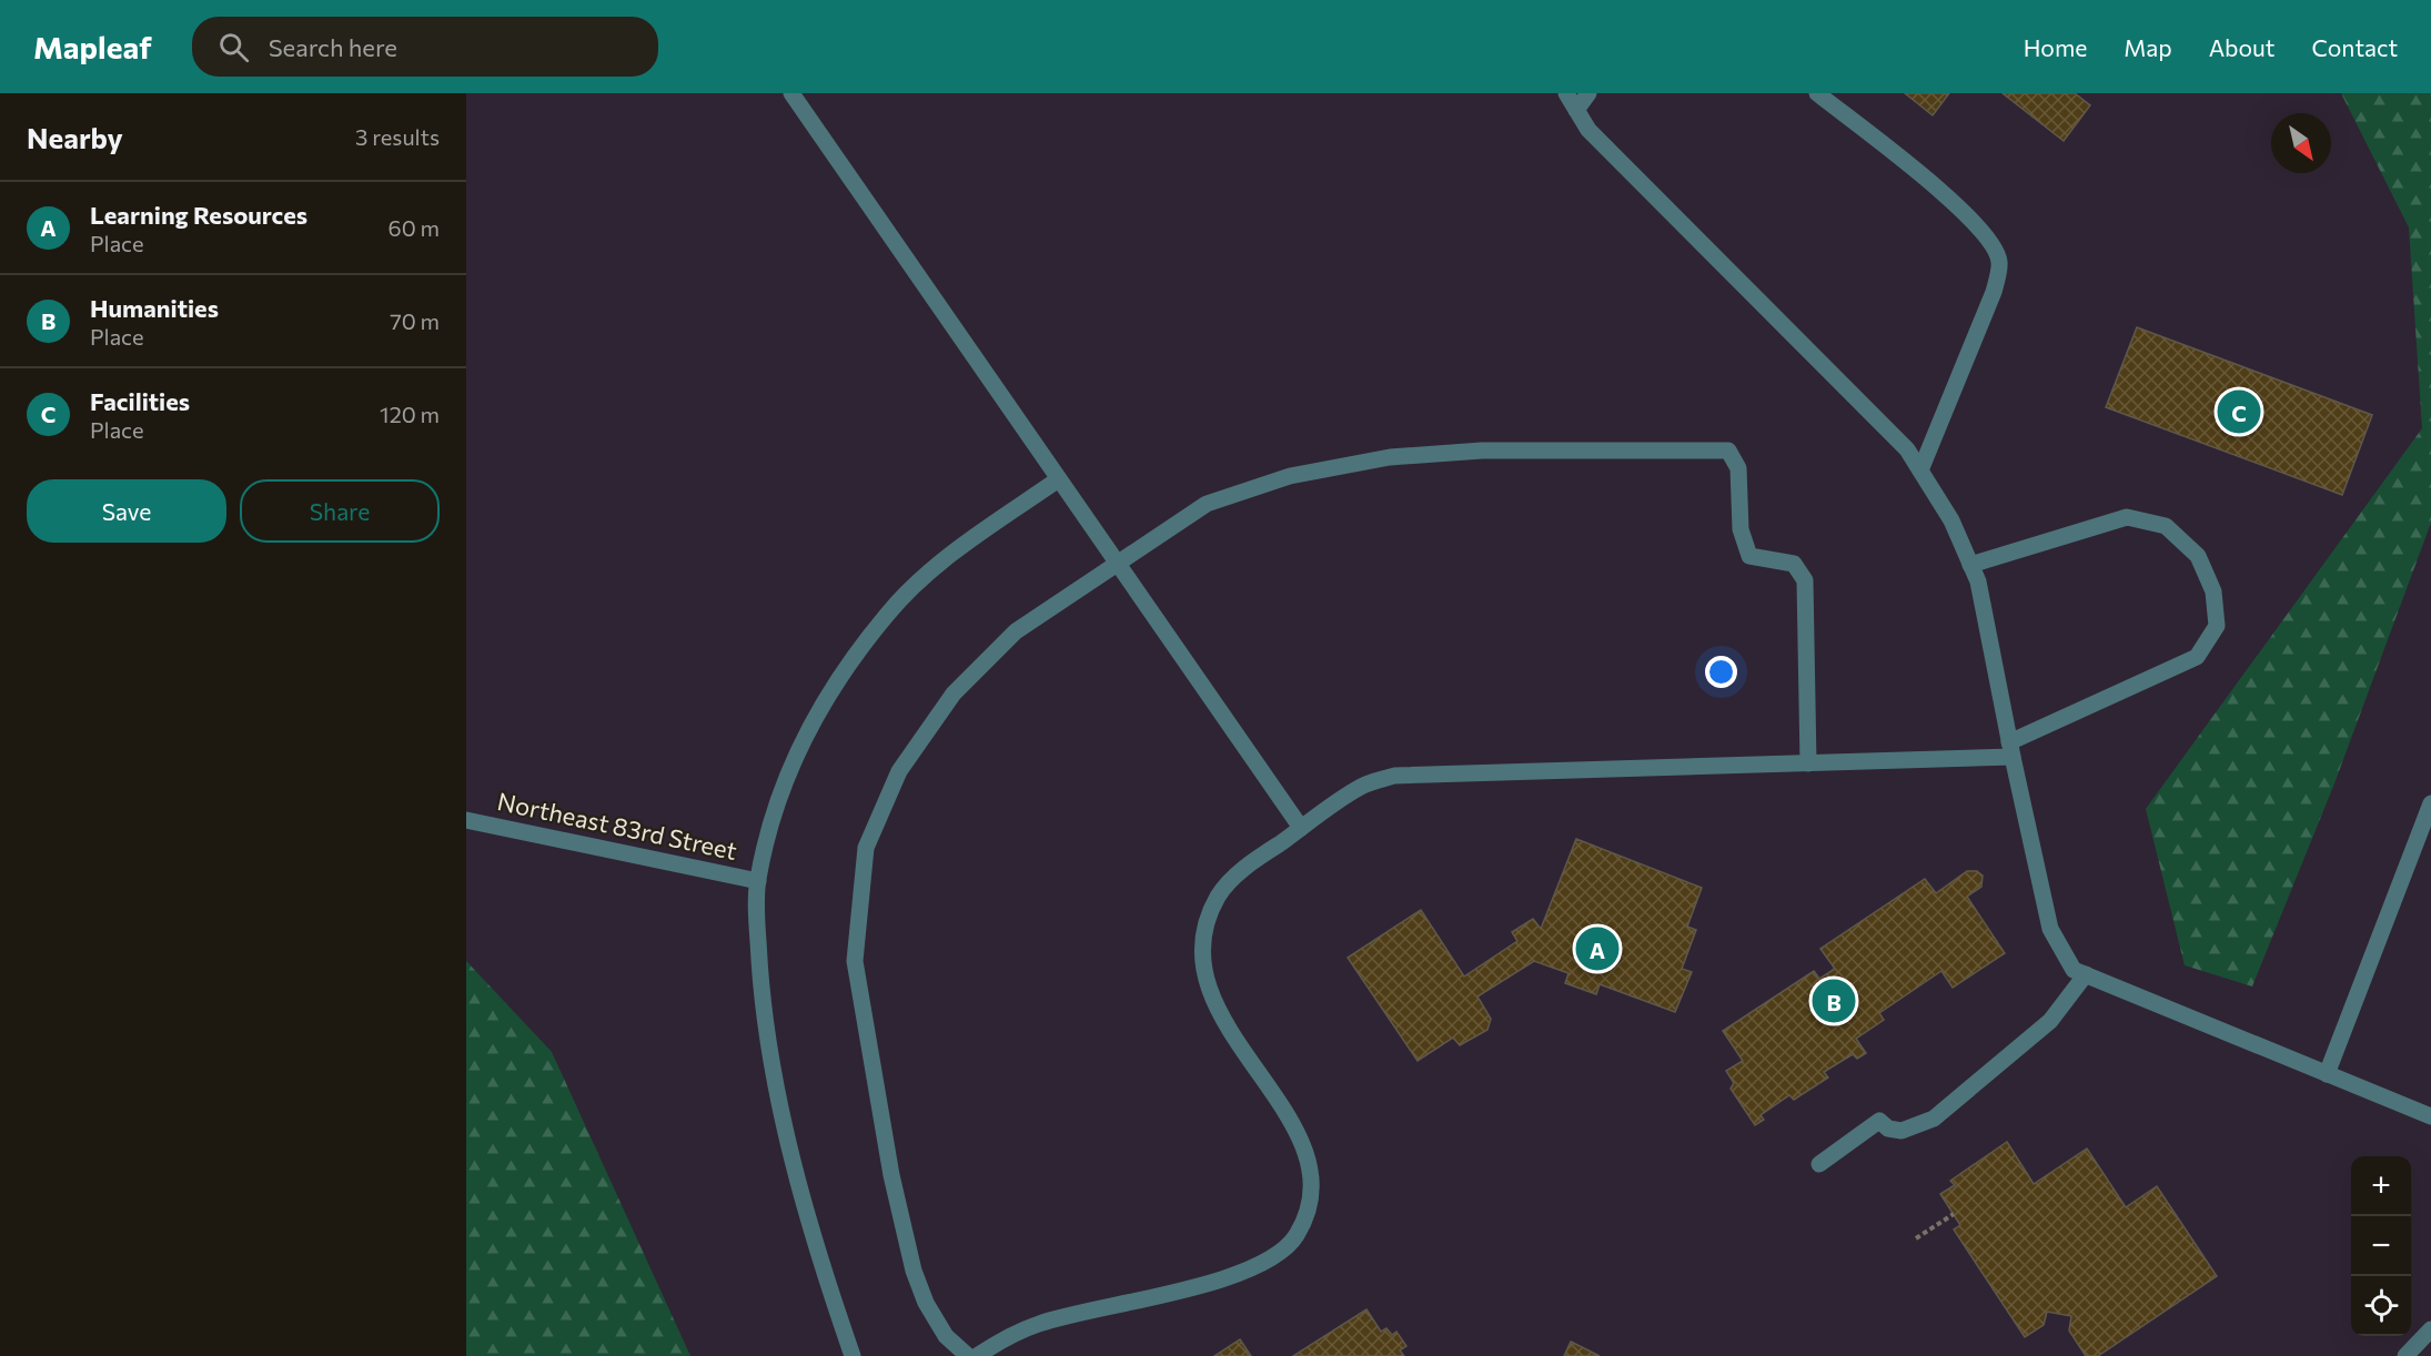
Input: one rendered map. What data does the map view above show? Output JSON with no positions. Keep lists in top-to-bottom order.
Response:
{
  "streets": {
    "street": ["Northeast 83rd Street"]
  },
  "north": "bottom right",
  "page": {
    "header": "Mapleaf",
    "search": "Search here",
    "nav": [
      "Home",
      "Map",
      "About",
      "Contact"
    ],
    "heading": ["Nearby", "3 results"],
    "list": [
      {
        "mark": "A",
        "name": "Learning Resources",
        "note": "Place",
        "value": "60 m"
      },
      {
        "mark": "B",
        "name": "Humanities",
        "note": "Place",
        "value": "70 m"
      },
      {
        "mark": "C",
        "name": "Facilities",
        "note": "Place",
        "value": "120 m"
      }
    ],
    "pins": ["C", "A", "B"],
    "buttons": ["Save", "Share"],
    "map_buttons": ["+", "−"]
  }
}
